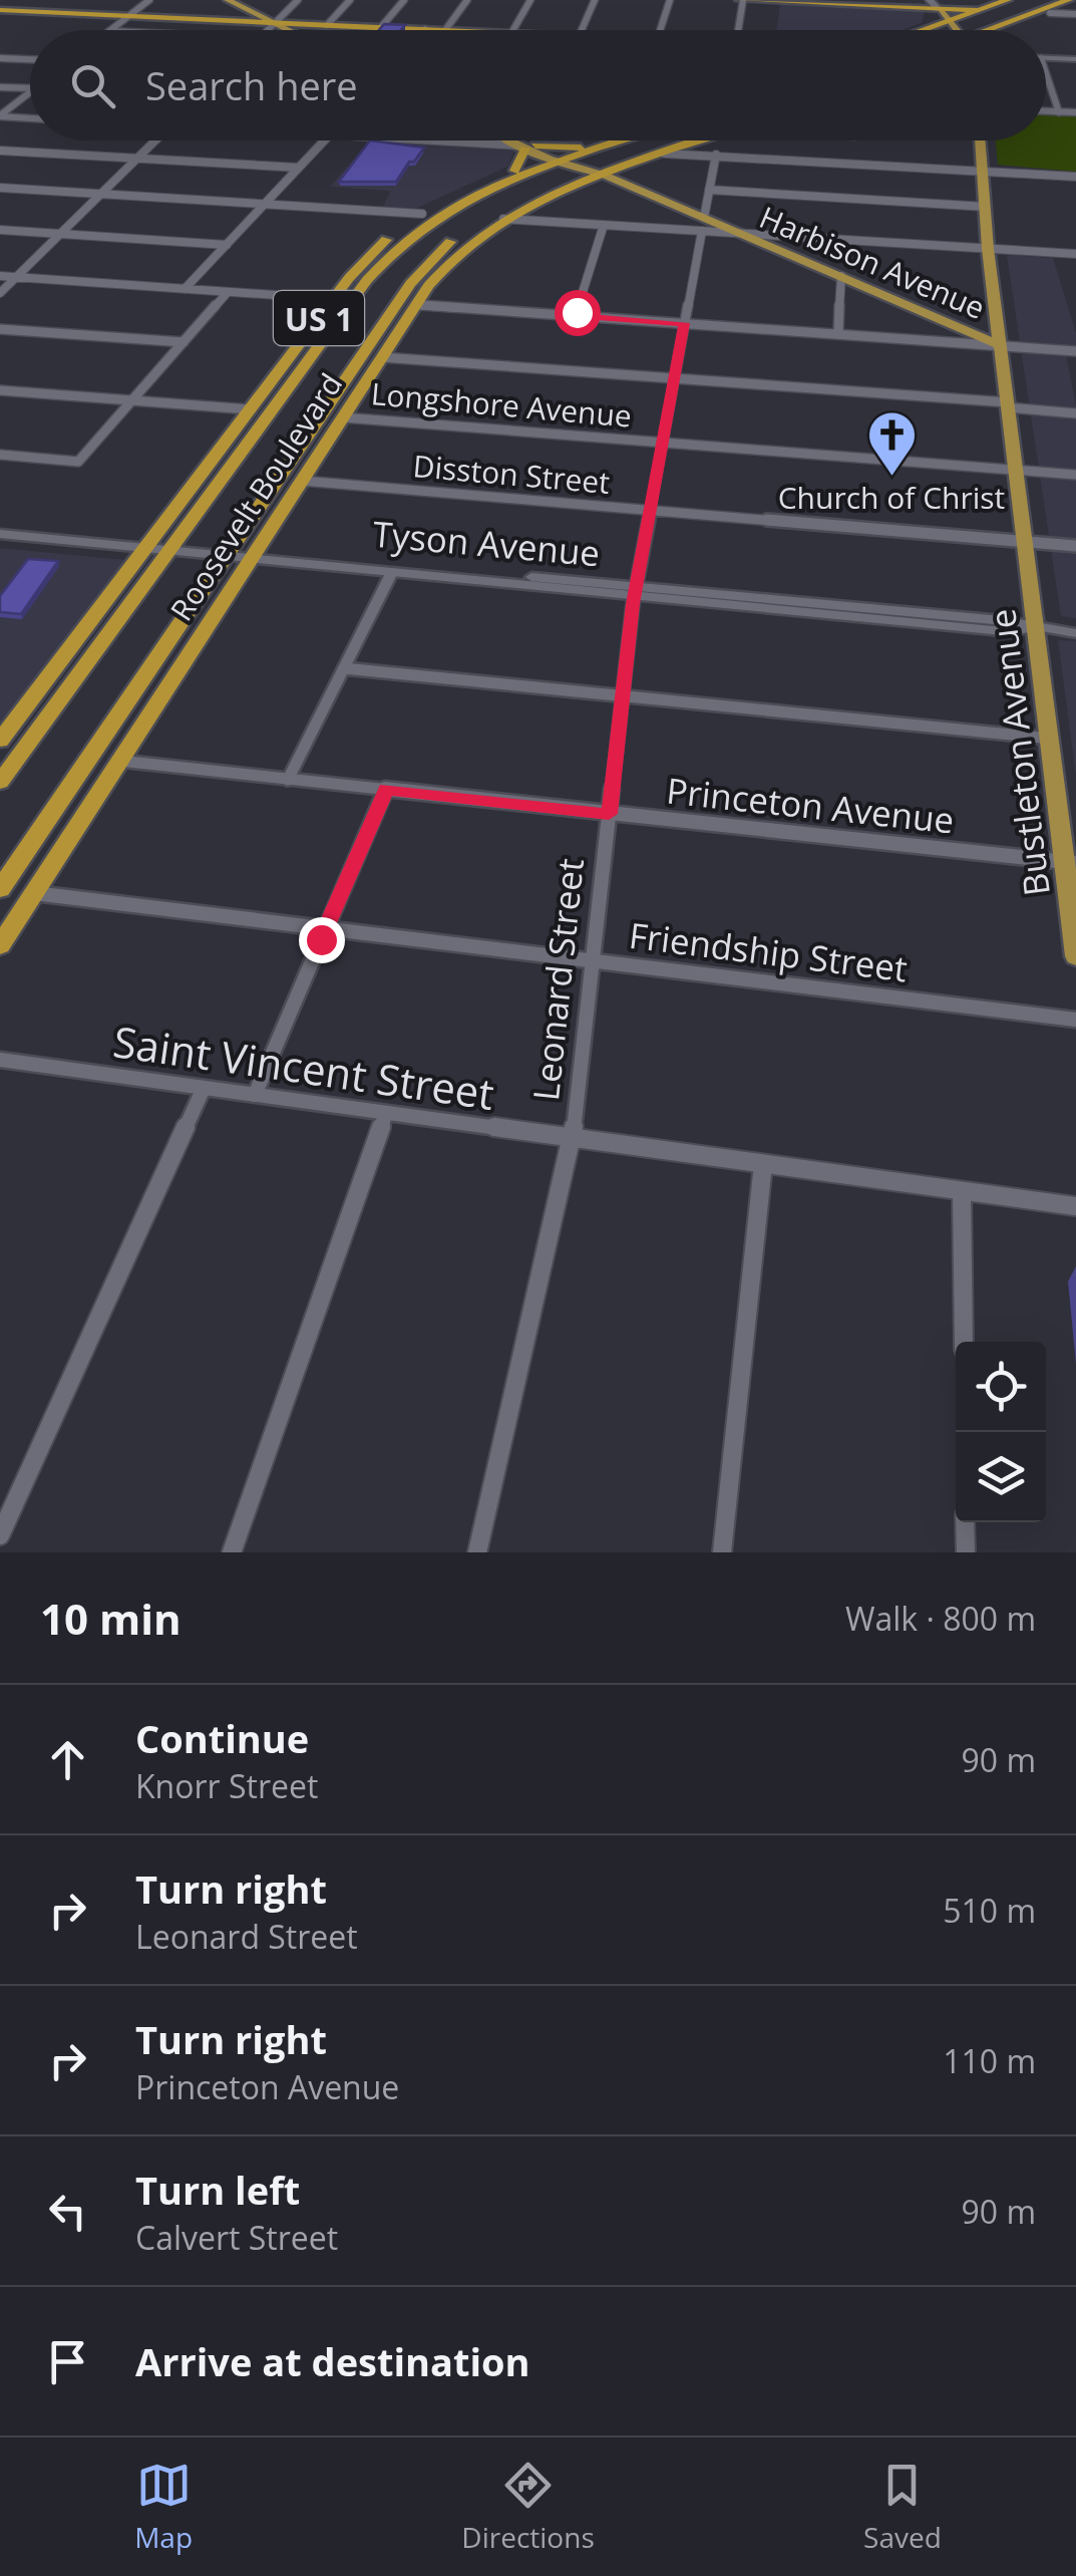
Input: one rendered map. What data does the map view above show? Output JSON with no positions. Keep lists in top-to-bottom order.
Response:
{
  "streets": {
    "highway": ["US 1", "Roosevelt Boulevard"],
    "main road": ["Harbison Avenue", "Bustleton Avenue"],
    "street": [
      "Longshore Avenue",
      "Disston Street",
      "Tyson Avenue",
      "Princeton Avenue",
      "Friendship Street",
      "Leonard Street",
      "Saint Vincent Street"
    ]
  },
  "crossings": [
    ["Harbison Avenue", "Roosevelt Boulevard"],
    ["Harbison Avenue", "Bustleton Avenue"],
    ["Harbison Avenue", "Leonard Street"],
    ["Longshore Avenue", "Roosevelt Boulevard"],
    ["Longshore Avenue", "Bustleton Avenue"],
    ["Longshore Avenue", "Leonard Street"],
    ["Disston Street", "Roosevelt Boulevard"],
    ["Disston Street", "Bustleton Avenue"],
    ["Disston Street", "Leonard Street"],
    ["Roosevelt Boulevard", "Tyson Avenue"],
    ["Roosevelt Boulevard", "Princeton Avenue"],
    ["Roosevelt Boulevard", "Friendship Street"],
    ["Tyson Avenue", "Bustleton Avenue"],
    ["Tyson Avenue", "Leonard Street"],
    ["Bustleton Avenue", "Princeton Avenue"],
    ["Princeton Avenue", "Leonard Street"],
    ["Friendship Street", "Leonard Street"],
    ["Leonard Street", "Saint Vincent Street"]
  ],
  "places": {
    "church": ["Church of Christ"]
  },
  "page": {
    "search": "Search here",
    "heading": ["10 min", "Walk · 800 m"],
    "list": [
      ["Continue", "Knorr Street", "90 m"],
      ["Turn right", "Leonard Street", "510 m"],
      ["Turn right", "Princeton Avenue", "110 m"],
      ["Turn left", "Calvert Street", "90 m"],
      "Arrive at destination"
    ],
    "nav": ["Map", "Directions", "Saved"]
  }
}
